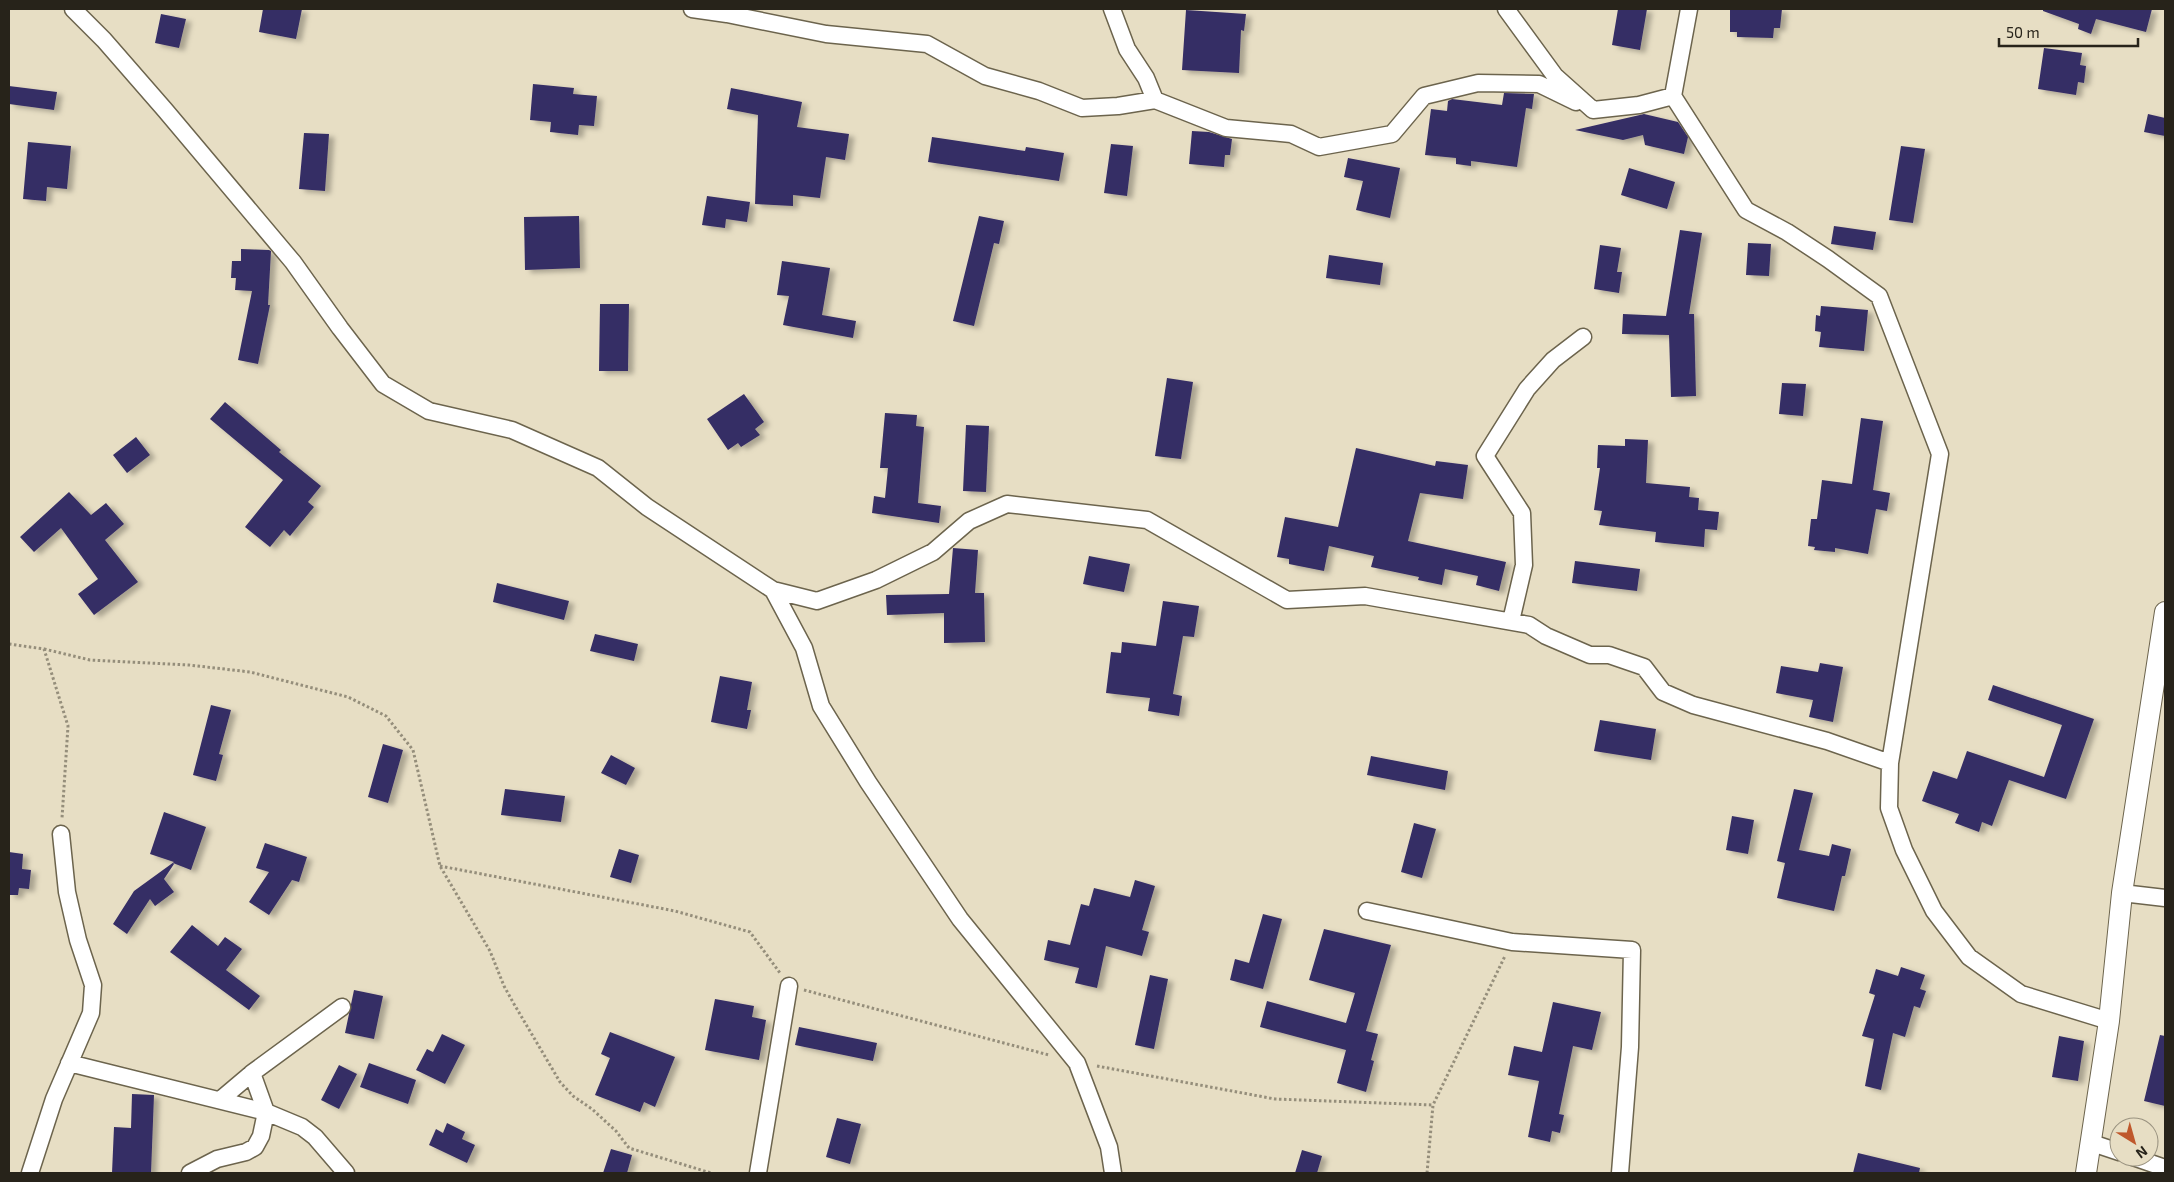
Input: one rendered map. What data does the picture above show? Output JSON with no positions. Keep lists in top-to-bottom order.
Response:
{
  "scale_bar": "50 m",
  "north": "bottom right"
}
